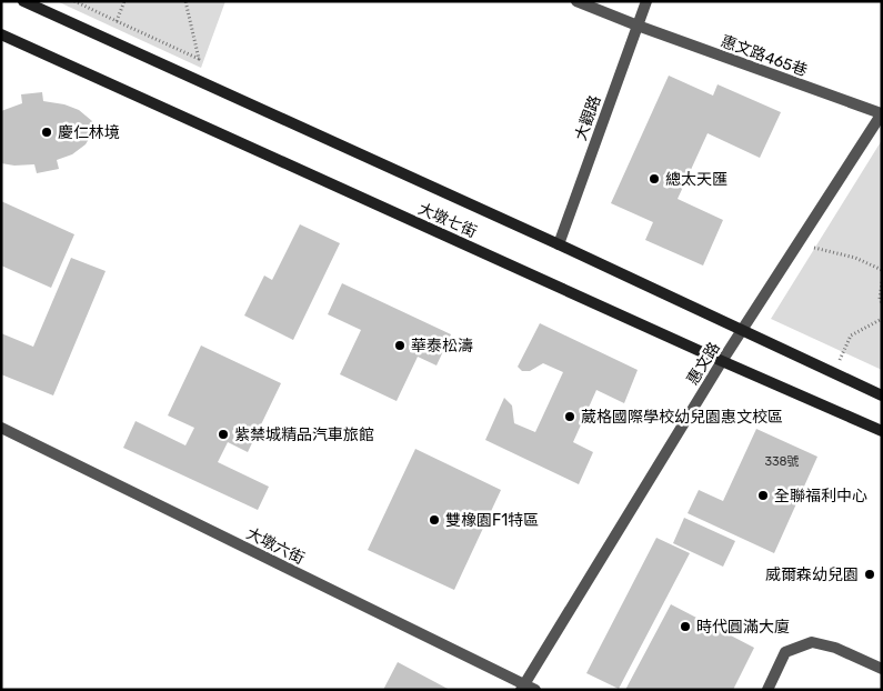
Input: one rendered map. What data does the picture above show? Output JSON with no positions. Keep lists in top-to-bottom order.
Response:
{
  "streets": {
    "street": [
      "惠文路465巷",
      "大觀路",
      "大墩七街",
      "惠文路",
      "大墩六街"
    ]
  },
  "crossings": [
    ["惠文路465巷", "大觀路"],
    ["惠文路465巷", "惠文路"],
    ["大觀路", "大墩七街"],
    ["大墩七街", "惠文路"],
    ["惠文路", "大墩六街"]
  ],
  "places": [
    "慶仁林境",
    "總太天匯",
    "華泰松濤",
    "葳格國際學校幼兒園惠文校區",
    "紫禁城精品汽車旅館",
    "全聯福利中心",
    "雙橡園F1特區",
    "威爾森幼兒園",
    "時代圓滿大廈"
  ],
  "house_numbers": ["338號"]
}
